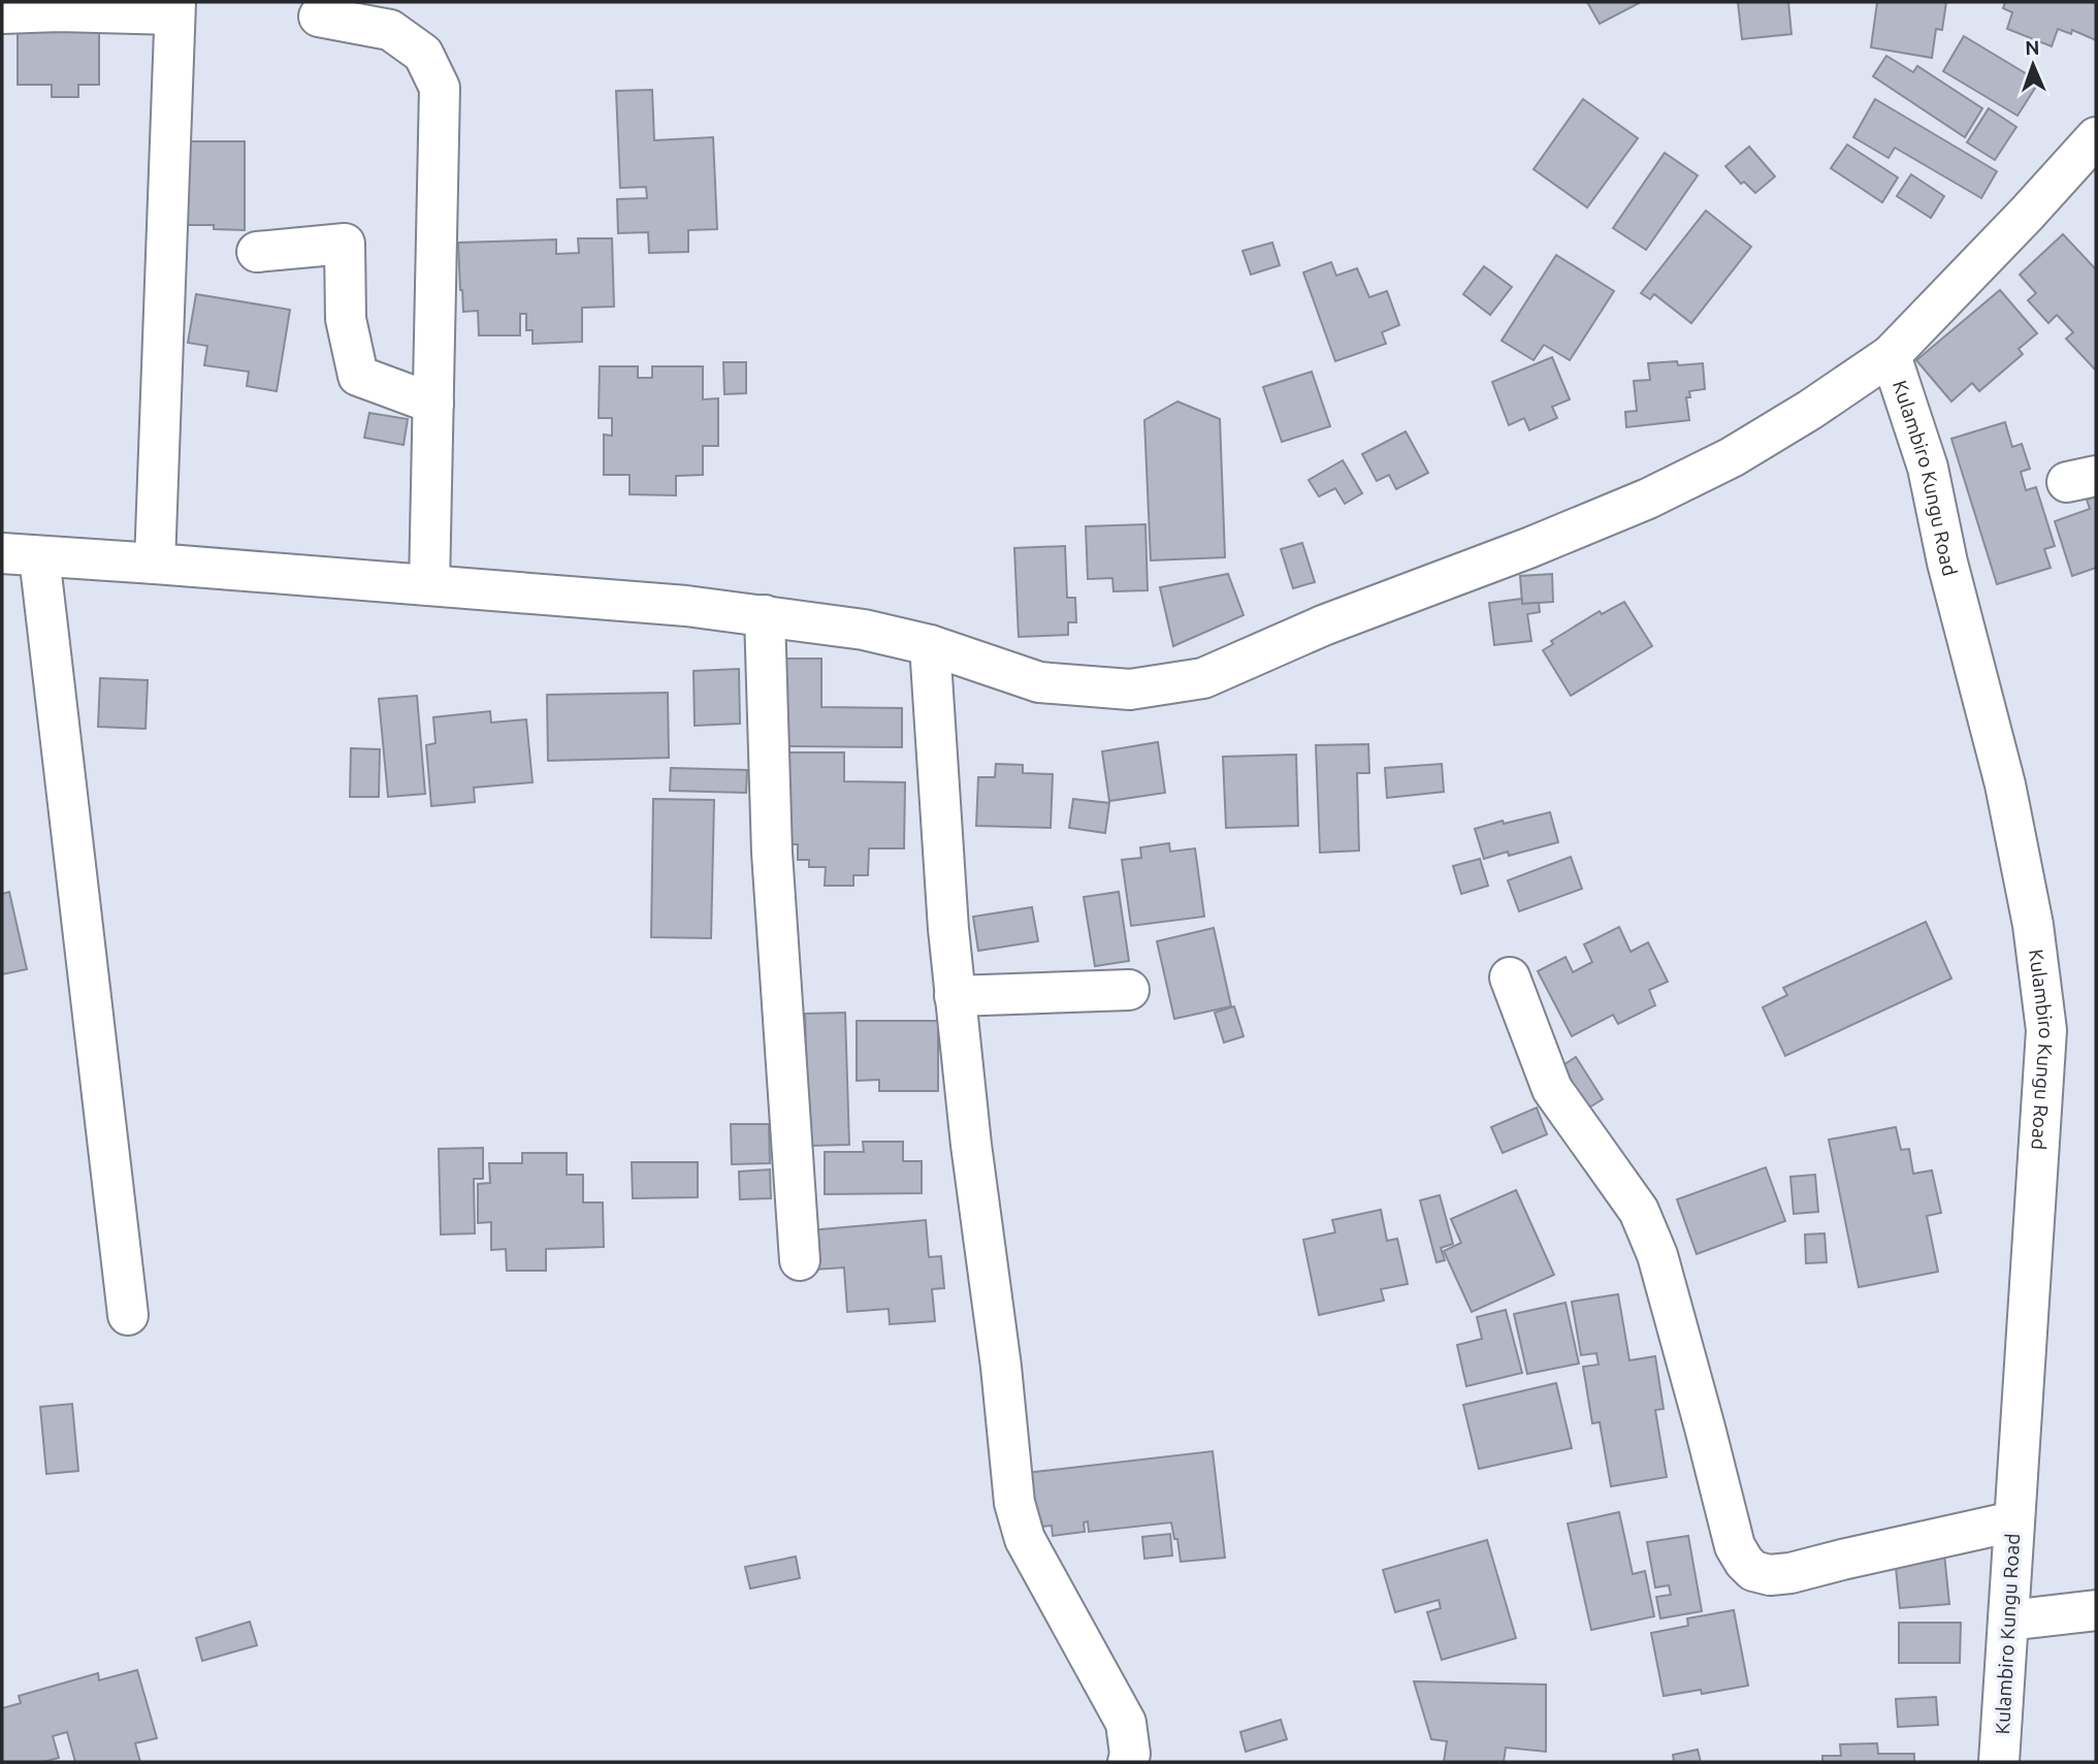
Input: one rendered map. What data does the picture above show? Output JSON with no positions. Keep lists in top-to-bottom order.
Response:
{
  "streets": {
    "street": ["Kulambiro Kungu Road"]
  },
  "north": "top"
}
